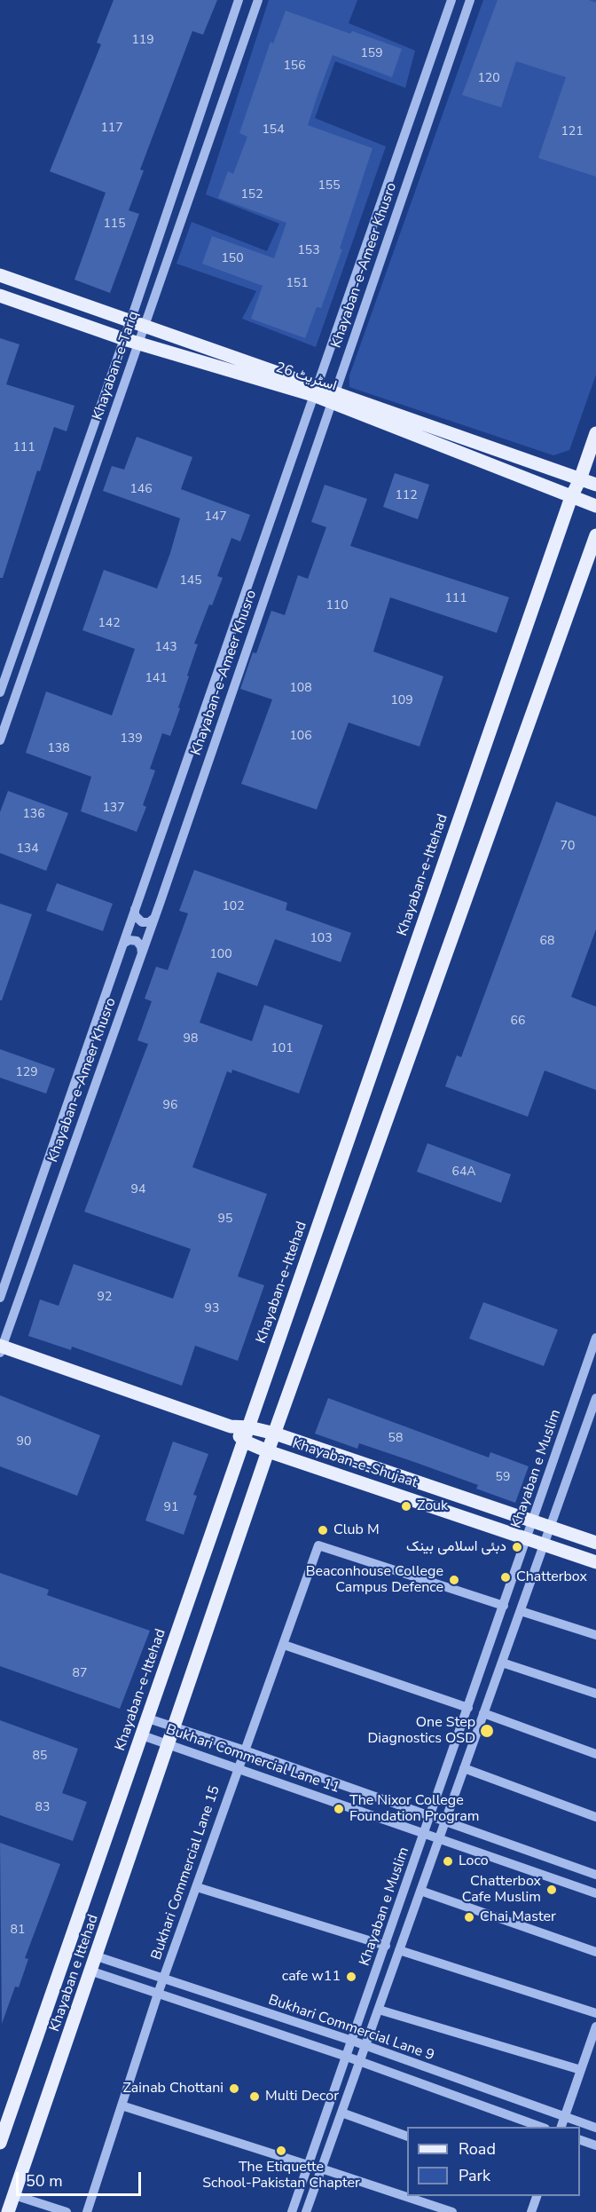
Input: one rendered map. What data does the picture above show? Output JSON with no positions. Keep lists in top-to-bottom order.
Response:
{
  "streets": {
    "main road": [
      "اسٹریٹ 26",
      "Khayaban-e-Ittehad",
      "Khayaban-e-Shujaat",
      "Khayaban e Ittehad"
    ],
    "street": [
      "Khayaban-e-Ameer Khusro",
      "Khayaban-e-Tariq",
      "Khayaban e Muslim",
      "Bukhari Commercial Lane 11",
      "Bukhari Commercial Lane 15",
      "Bukhari Commercial Lane 9"
    ]
  },
  "crossings": [
    ["Khayaban-e-Ameer Khusro", "اسٹریٹ 26"],
    ["Khayaban-e-Ameer Khusro", "Khayaban-e-Shujaat"],
    ["Khayaban-e-Tariq", "اسٹریٹ 26"],
    ["اسٹریٹ 26", "Khayaban-e-Ittehad"],
    ["Khayaban-e-Ittehad", "Khayaban-e-Shujaat"],
    ["Khayaban-e-Ittehad", "Bukhari Commercial Lane 11"],
    ["Khayaban-e-Shujaat", "Khayaban e Muslim"],
    ["Khayaban e Muslim", "Bukhari Commercial Lane 11"],
    ["Khayaban e Muslim", "Bukhari Commercial Lane 15"],
    ["Khayaban e Muslim", "Bukhari Commercial Lane 9"],
    ["Bukhari Commercial Lane 11", "Bukhari Commercial Lane 15"],
    ["Bukhari Commercial Lane 11", "Khayaban e Ittehad"],
    ["Bukhari Commercial Lane 15", "Bukhari Commercial Lane 9"],
    ["Khayaban e Ittehad", "Bukhari Commercial Lane 9"]
  ],
  "places": [
    "Zouk",
    "Club M",
    "دبئی اسلامی بینک",
    "Chatterbox",
    "Beaconhouse College Campus Defence",
    "One Step Diagnostics OSD",
    "The Nixor College Foundation Program",
    "Loco",
    "Chatterbox Cafe Muslim",
    "Chai Master",
    "cafe w11",
    "Zainab Chottani",
    "Multi Decor",
    "The Etiquette School-Pakistan Chapter"
  ],
  "house_numbers": [
    "119",
    "159",
    "156",
    "120",
    "117",
    "154",
    "121",
    "155",
    "152",
    "115",
    "153",
    "150",
    "151",
    "111",
    "146",
    "112",
    "147",
    "145",
    "111",
    "110",
    "142",
    "143",
    "141",
    "108",
    "109",
    "106",
    "139",
    "138",
    "137",
    "136",
    "70",
    "134",
    "102",
    "103",
    "68",
    "100",
    "66",
    "98",
    "101",
    "129",
    "96",
    "64A",
    "94",
    "95",
    "92",
    "93",
    "58",
    "90",
    "59",
    "91",
    "87",
    "85",
    "83",
    "81"
  ],
  "legend": ["Road", "Park"],
  "scale_bar": "50 m"
}
